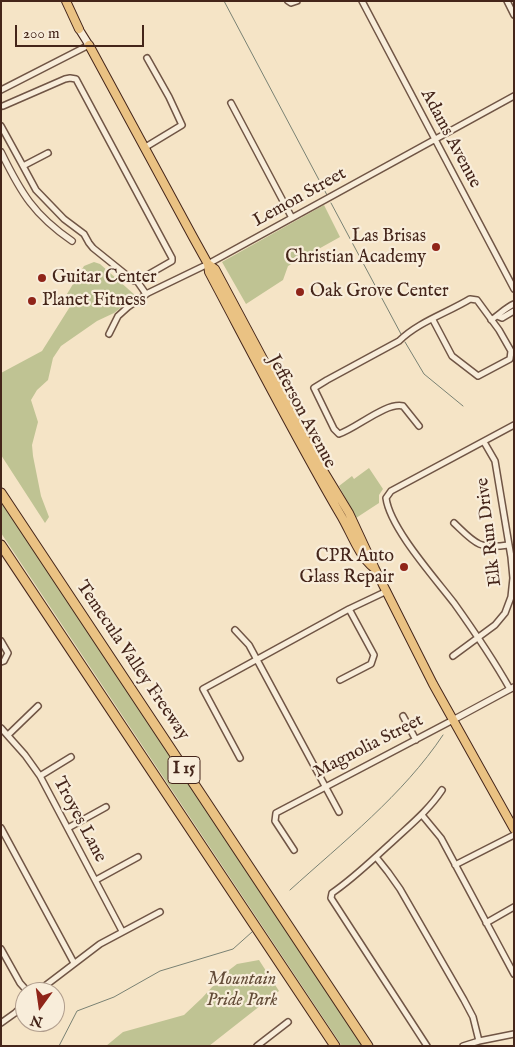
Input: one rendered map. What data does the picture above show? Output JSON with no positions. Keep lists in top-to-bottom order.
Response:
{
  "streets": {
    "highway": ["Temecula Valley Freeway", "I 15"],
    "main road": ["Jefferson Avenue"],
    "street": [
      "Adams Avenue",
      "Lemon Street",
      "Elk Run Drive",
      "Magnolia Street",
      "Troyes Lane"
    ]
  },
  "crossings": [
    ["Adams Avenue", "Lemon Street"],
    ["Lemon Street", "Jefferson Avenue"],
    ["Jefferson Avenue", "Magnolia Street"]
  ],
  "parks": ["Mountain Pride Park"],
  "places": [
    "Las Brisas Christian Academy",
    "Guitar Center",
    "Oak Grove Center",
    "Planet Fitness",
    "CPR Auto Glass Repair"
  ],
  "scale_bar": "200 m",
  "north": "bottom"
}
